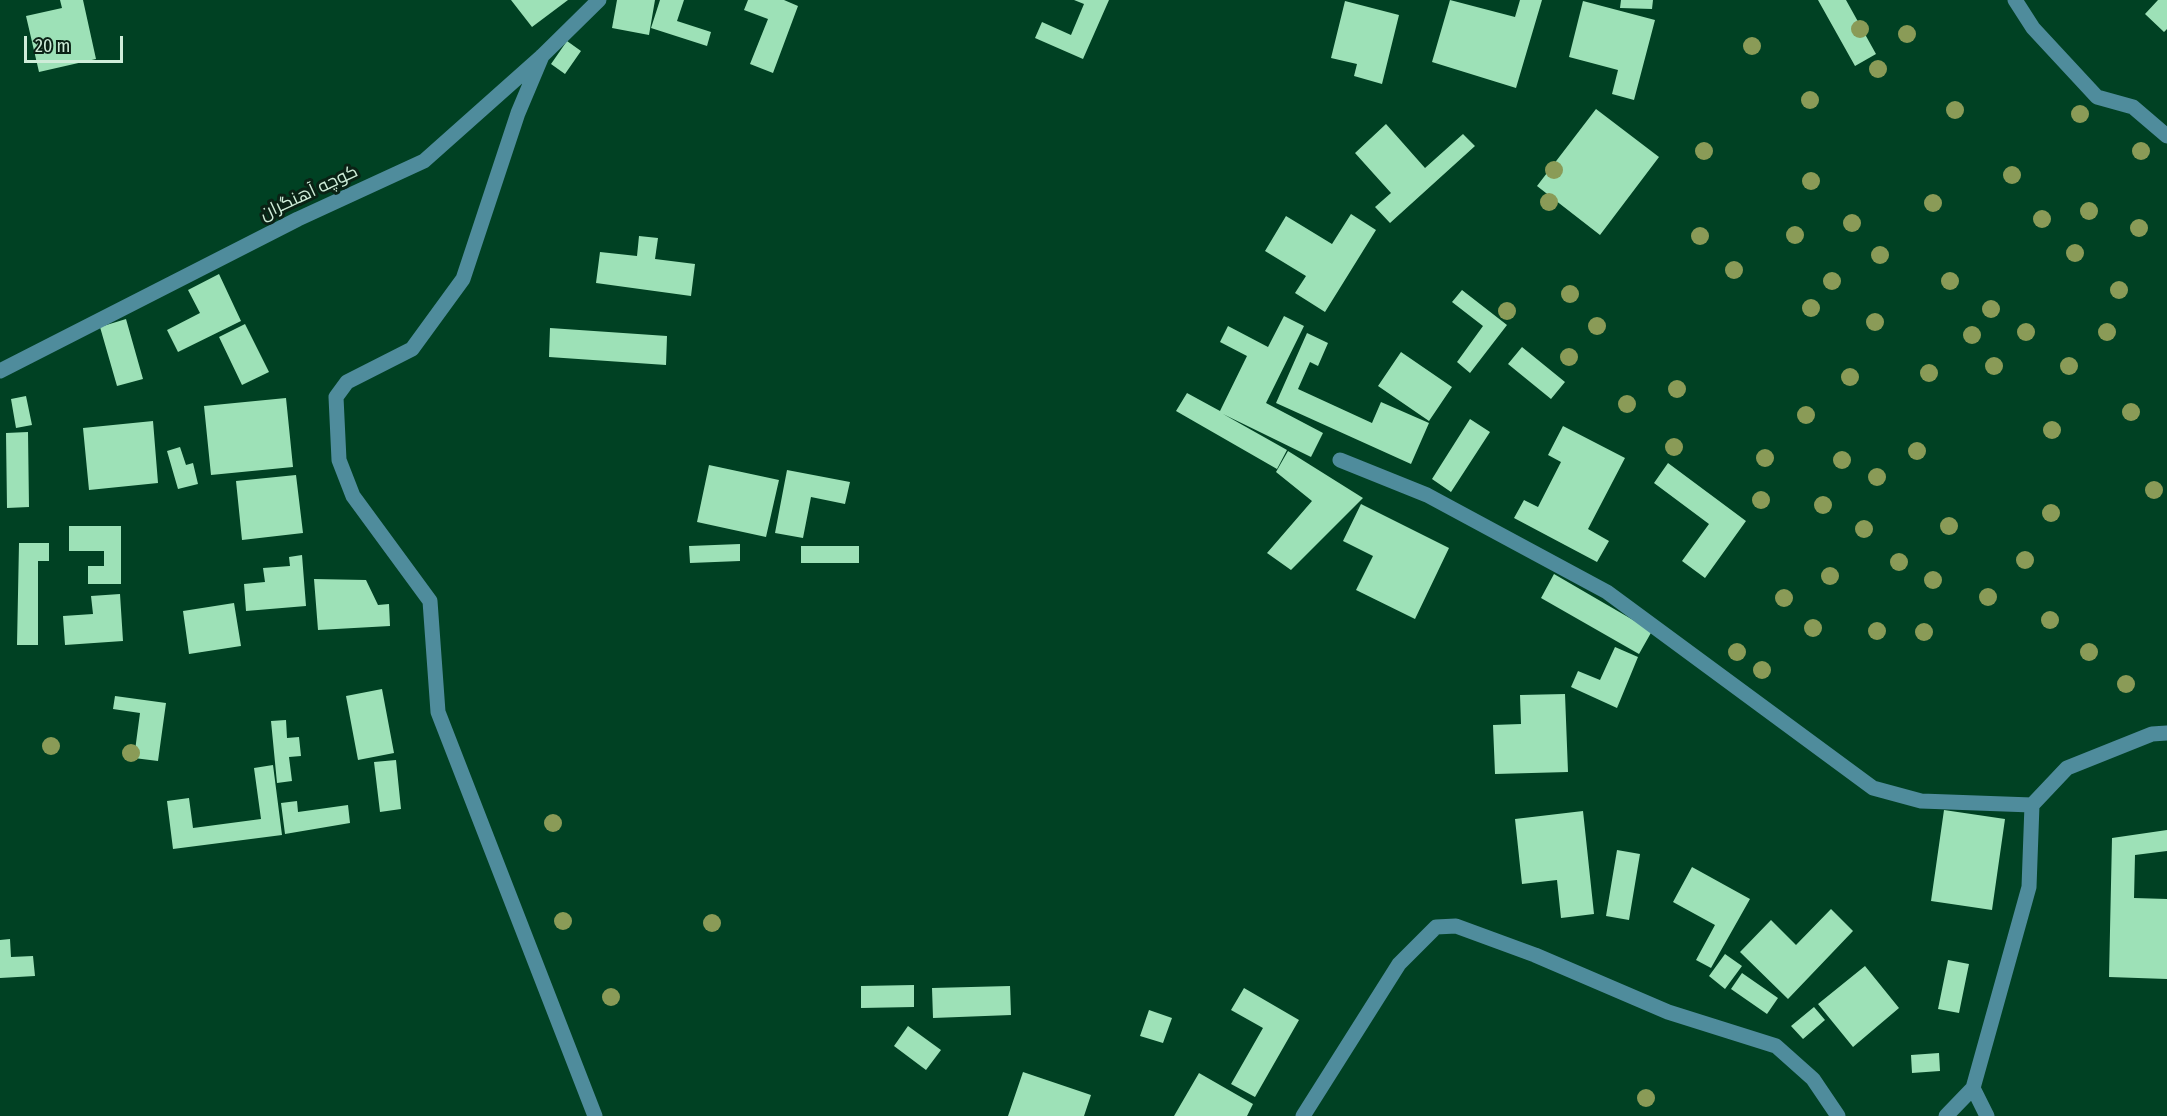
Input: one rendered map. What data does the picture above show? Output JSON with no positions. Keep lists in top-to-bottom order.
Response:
{
  "streets": {
    "street": ["کوچه آهنگران"]
  },
  "scale_bar": "20 m"
}
